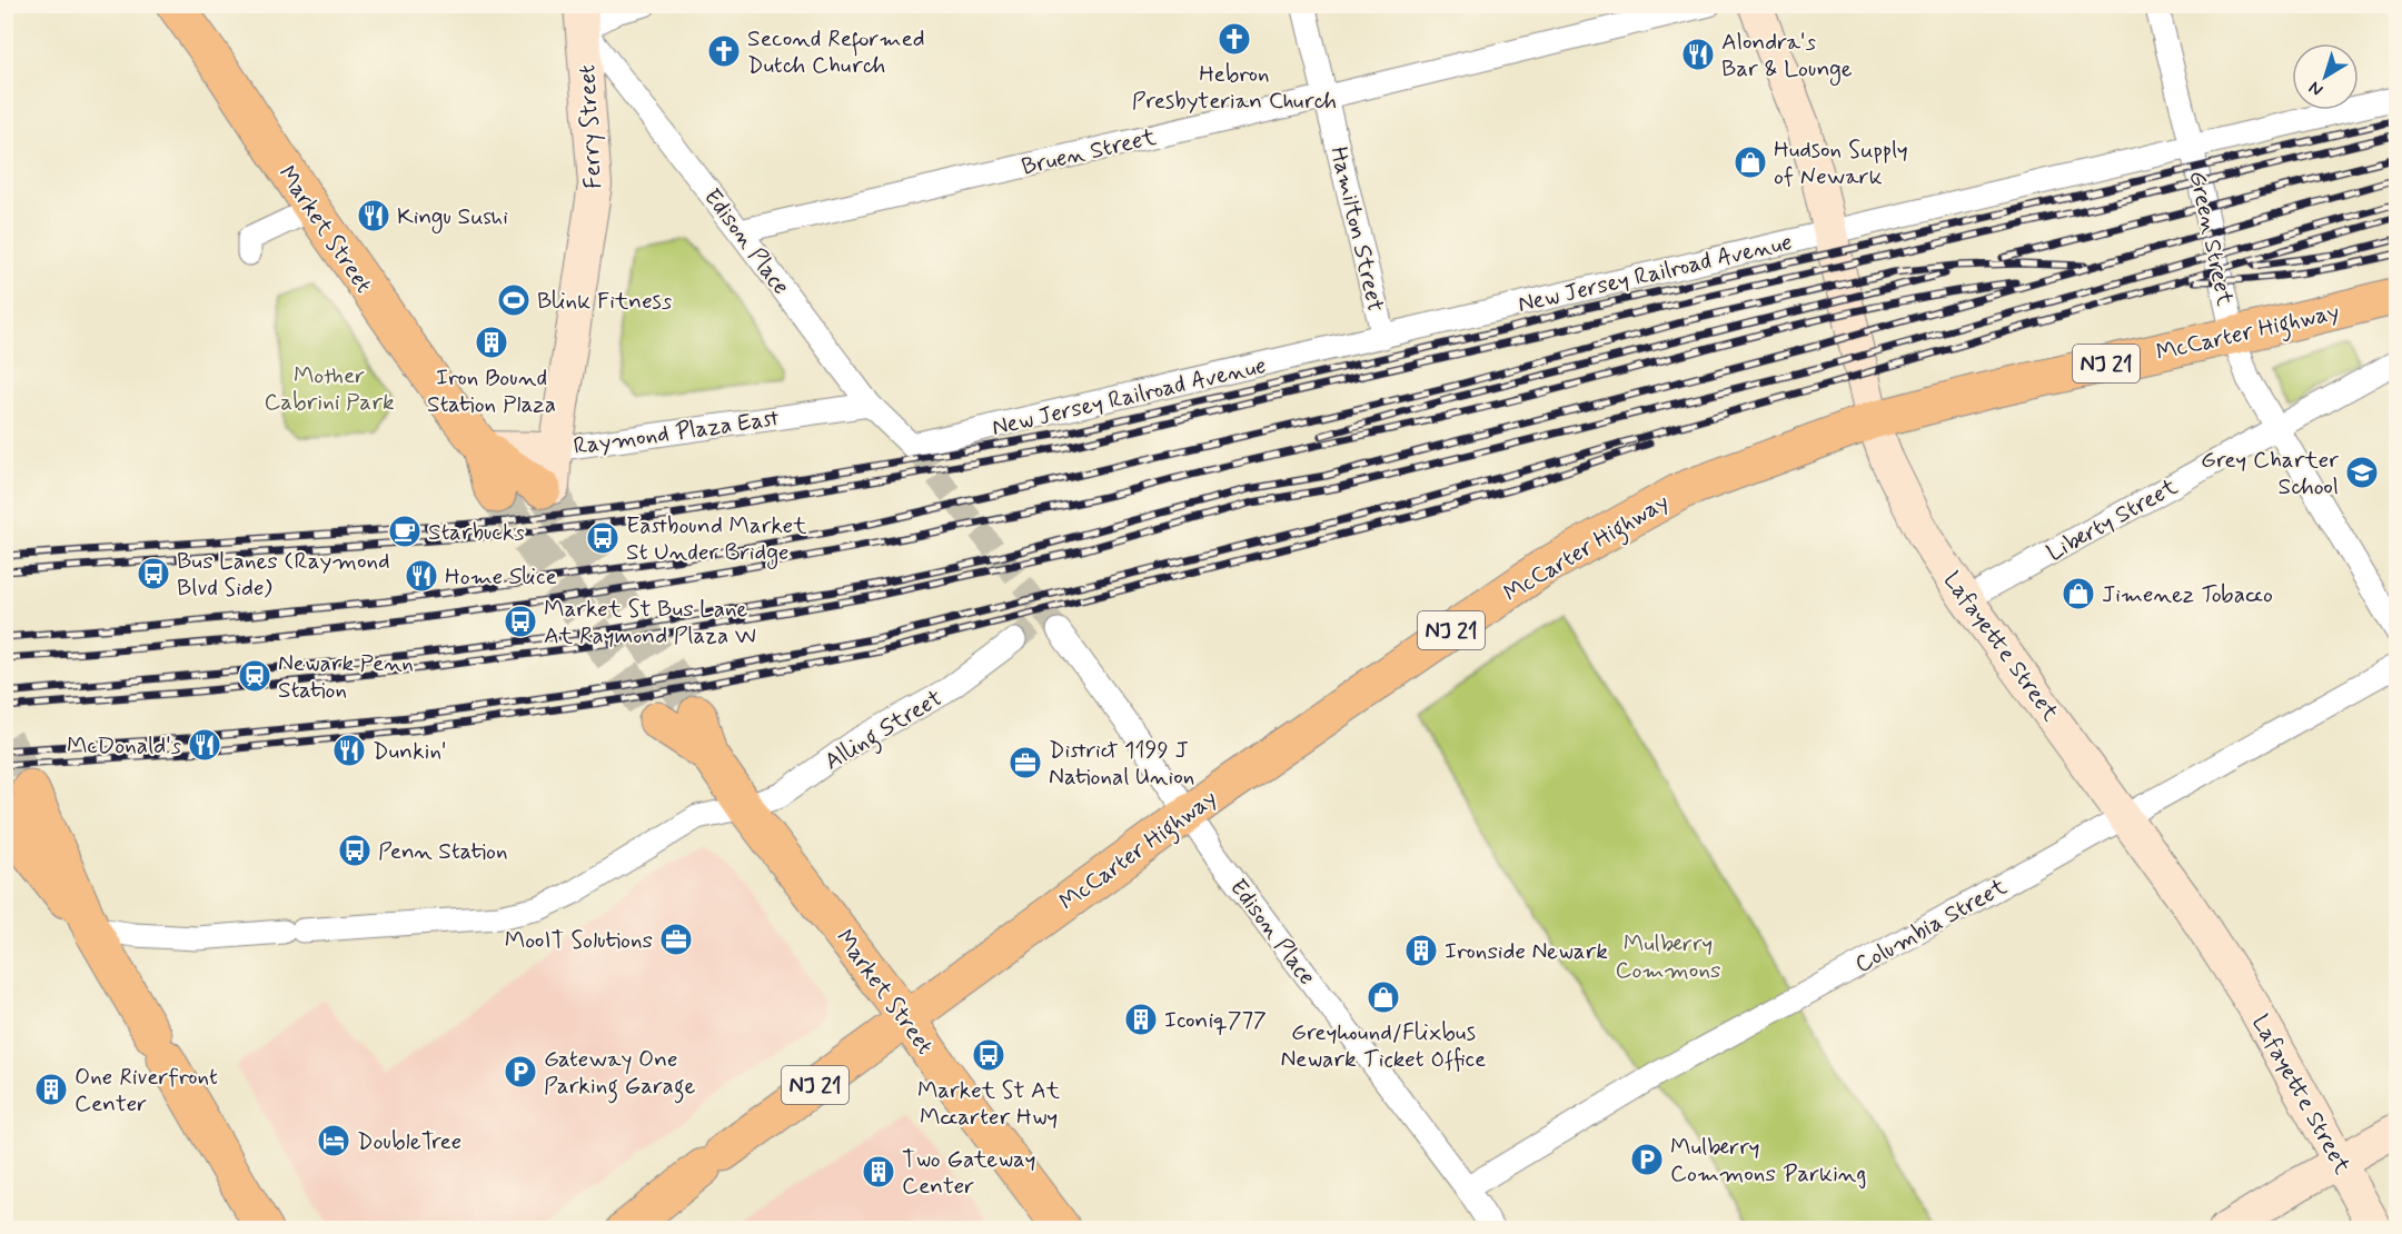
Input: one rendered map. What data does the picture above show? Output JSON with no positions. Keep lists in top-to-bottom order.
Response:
{
  "streets": {
    "main road": ["Market Street", "McCarter Highway", "NJ 21"],
    "street": [
      "Ferry Street",
      "Bruen Street",
      "Hamilton Street",
      "Green Street",
      "Edison Place",
      "New Jersey Railroad Avenue",
      "Raymond Plaza East",
      "Liberty Street",
      "Lafayette Street",
      "Alling Street",
      "Columbia Street"
    ]
  },
  "crossings": [
    ["Ferry Street", "Market Street"],
    ["Ferry Street", "Edison Place"],
    ["Ferry Street", "Raymond Plaza East"],
    ["Bruen Street", "Hamilton Street"],
    ["Bruen Street", "Edison Place"],
    ["Market Street", "McCarter Highway"],
    ["Market Street", "Raymond Plaza East"],
    ["Market Street", "Alling Street"],
    ["Hamilton Street", "New Jersey Railroad Avenue"],
    ["Green Street", "New Jersey Railroad Avenue"],
    ["Green Street", "McCarter Highway"],
    ["Green Street", "Liberty Street"],
    ["Edison Place", "New Jersey Railroad Avenue"],
    ["Edison Place", "McCarter Highway"],
    ["Edison Place", "Raymond Plaza East"],
    ["Edison Place", "Columbia Street"],
    ["New Jersey Railroad Avenue", "Lafayette Street"],
    ["McCarter Highway", "Lafayette Street"],
    ["Liberty Street", "Lafayette Street"],
    ["Lafayette Street", "Columbia Street"]
  ],
  "parks": ["Mother Cabrini Park", "Mulberry Commons"],
  "places": {
    "church": ["Hebron Presbyterian Church", "Second Reformed Dutch Church"],
    "restaurant": [
      "Alondra's Bar & Lounge",
      "Kingu Sushi",
      "Home Slice",
      "McDonald's",
      "Dunkin'"
    ],
    "shop": ["Hudson Supply of Newark", "Jimenez Tobacco", "Greyhound/Flixbus Newark Ticket Office"],
    "sports": ["Blink Fitness"],
    "building": [
      "Iron Bound Station Plaza",
      "Ironside Newark",
      "Iconiq777",
      "One Riverfront Center",
      "Two Gateway Center"
    ],
    "school or university": ["Grey Charter School"],
    "cafe": ["Starbucks"],
    "bus stop": [
      "Eastbound Market St Under Bridge",
      "Bus Lanes (Raymond Blvd Side)",
      "Market St Bus Lane At Raymond Plaza W",
      "Penn Station",
      "Market St At Mccarter Hwy"
    ],
    "station": ["Newark Penn Station"],
    "office": ["District 1199 J National Union", "MooIT Solutions"],
    "parking": ["Gateway One Parking Garage", "Mulberry Commons Parking"],
    "hotel": ["DoubleTree"]
  },
  "north": "bottom left"
}
